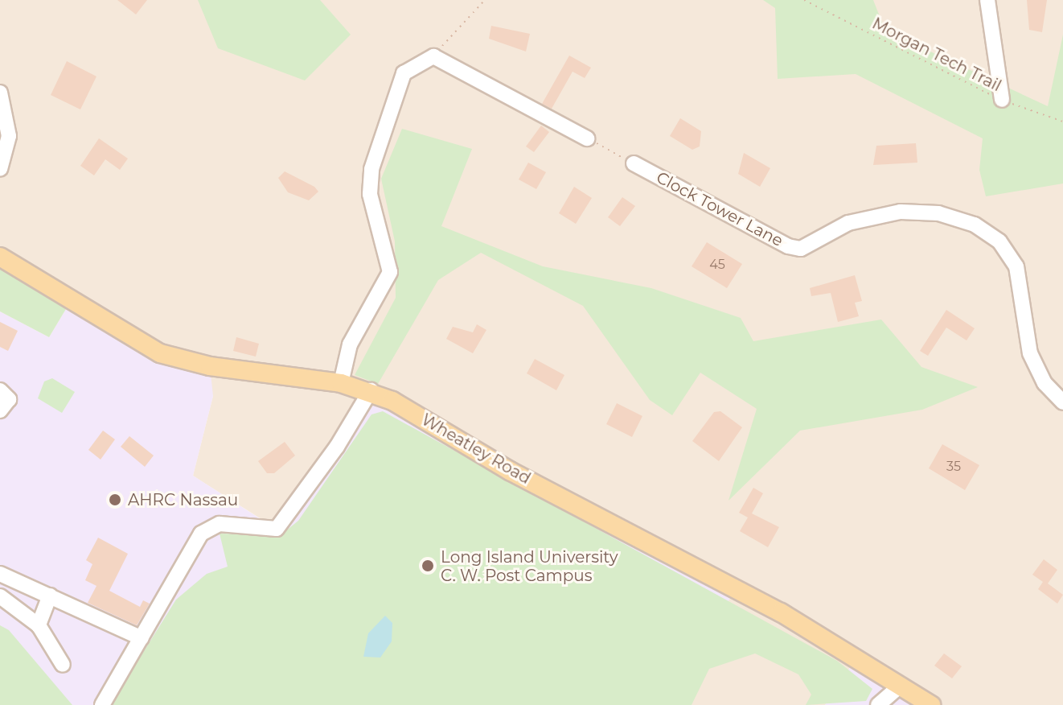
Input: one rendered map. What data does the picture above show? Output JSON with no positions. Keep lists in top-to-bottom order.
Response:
{
  "streets": {
    "main road": ["Wheatley Road"],
    "street": ["Clock Tower Lane"],
    "path": ["Morgan Tech Trail"]
  },
  "places": ["AHRC Nassau", "Long Island University C. W. Post Campus"],
  "house_numbers": ["45", "35"]
}
